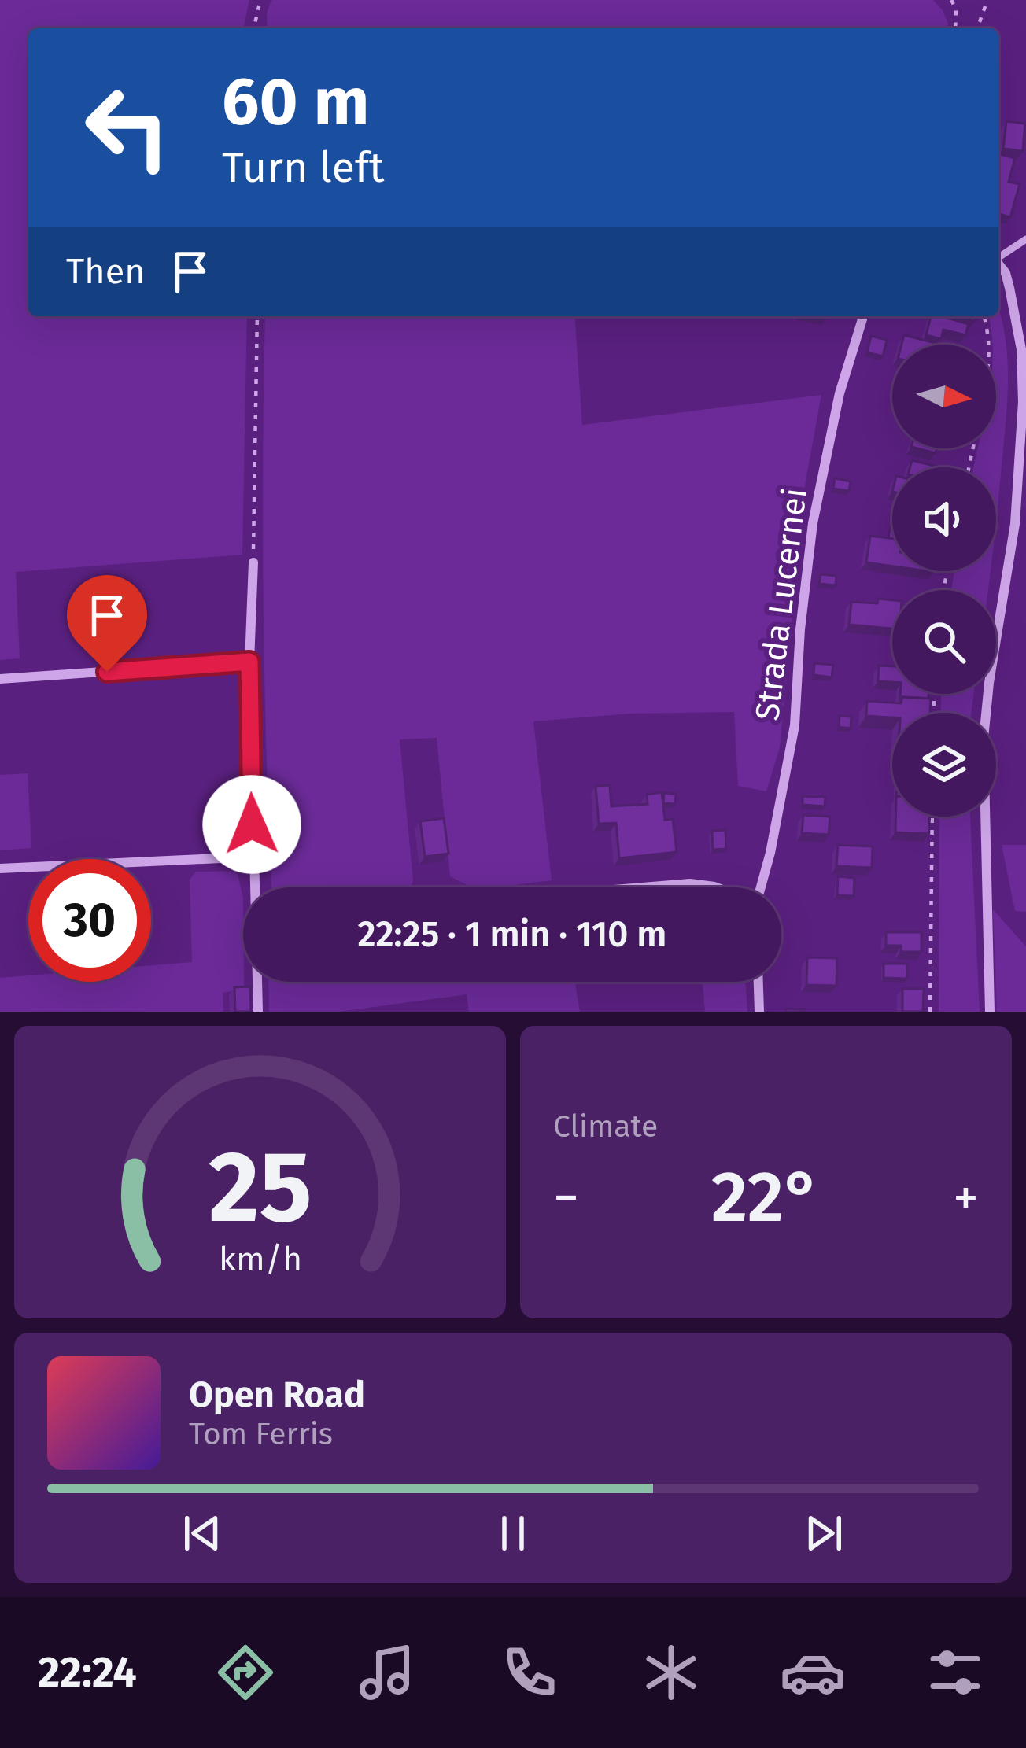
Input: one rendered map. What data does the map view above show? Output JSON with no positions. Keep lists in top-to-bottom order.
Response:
{
  "streets": {
    "street": ["Strada Lucernei"]
  },
  "north": "right",
  "page": {
    "turn": ["60 m", "Turn left"],
    "then": "Then",
    "limit": "30",
    "trip": "22:25 · 1 min · 110 m",
    "tile": "Climate",
    "heat": ["−", "22°", "+"],
    "song": ["Open Road", "Tom Ferris"],
    "tabs": "22:24",
    "gauge": ["25", "km/h"]
  }
}
